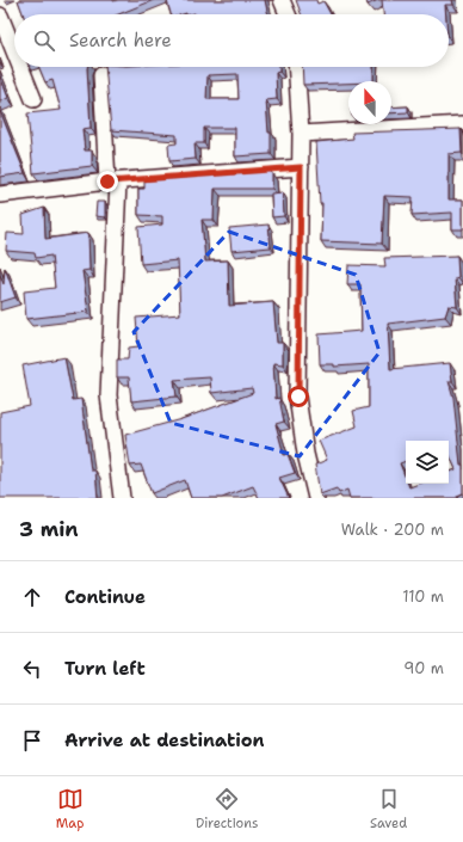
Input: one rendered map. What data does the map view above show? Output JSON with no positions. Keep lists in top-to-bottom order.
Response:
{
  "north": "top",
  "page": {
    "search": "Search here",
    "heading": ["3 min", "Walk · 200 m"],
    "list": [
      ["Continue", "110 m"],
      ["Turn left", "90 m"],
      "Arrive at destination"
    ],
    "nav": ["Map", "Directions", "Saved"]
  }
}
